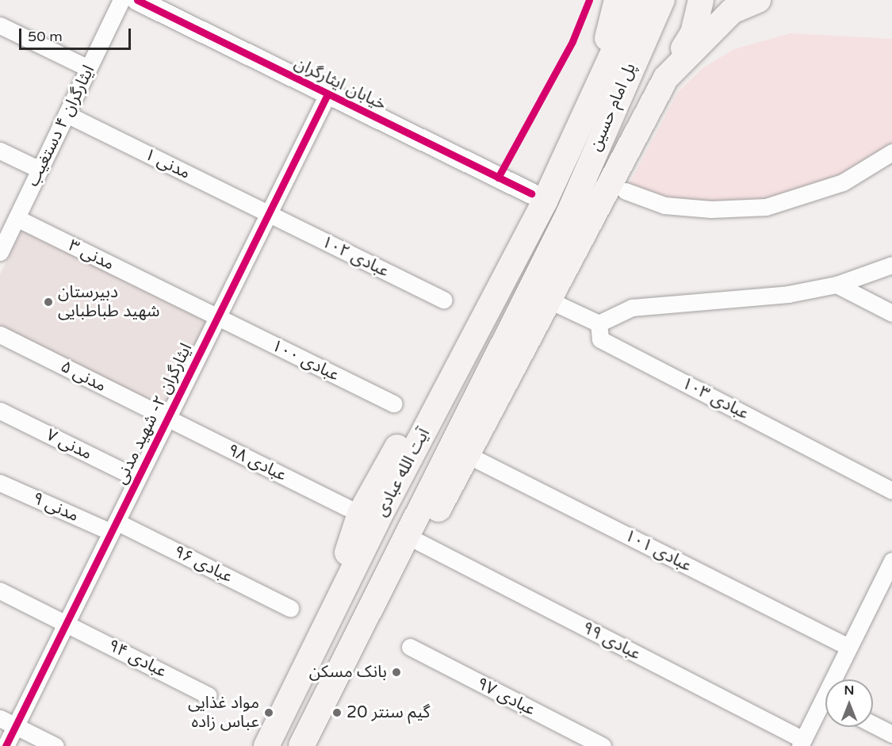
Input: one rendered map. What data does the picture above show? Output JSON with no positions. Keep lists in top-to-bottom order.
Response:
{
  "streets": {
    "main road": ["پل امام حسین", "آیت الله عبادی"],
    "street": [
      "خیابان ایثارگران",
      "ایثارگران ۴ دستغیب",
      "مدنی ۱",
      "مدنی ۳",
      "عبادی ۱۰۲",
      "عبادی ۱۰۰",
      "مدنی ۵",
      "عبادی ۱۰۳",
      "ایثارگران ۲- شهید مدنی",
      "مدنی ۷",
      "عبادی ۹۸",
      "مدنی ۹",
      "عبادی ۱۰۱",
      "عبادی ۹۶",
      "عبادی ۹۹",
      "عبادی ۹۴",
      "عبادی ۹۷"
    ]
  },
  "crossings": [
    ["خیابان ایثارگران", "پل امام حسین"],
    ["خیابان ایثارگران", "ایثارگران ۲- شهید مدنی"],
    ["پل امام حسین", "آیت الله عبادی"],
    ["ایثارگران ۴ دستغیب", "مدنی ۱"],
    ["ایثارگران ۴ دستغیب", "مدنی ۳"],
    ["مدنی ۱", "عبادی ۱۰۲"],
    ["مدنی ۱", "ایثارگران ۲- شهید مدنی"],
    ["مدنی ۳", "عبادی ۱۰۰"],
    ["مدنی ۳", "ایثارگران ۲- شهید مدنی"],
    ["عبادی ۱۰۲", "ایثارگران ۲- شهید مدنی"],
    ["عبادی ۱۰۰", "ایثارگران ۲- شهید مدنی"],
    ["مدنی ۵", "ایثارگران ۲- شهید مدنی"],
    ["مدنی ۵", "عبادی ۹۸"],
    ["ایثارگران ۲- شهید مدنی", "مدنی ۷"],
    ["ایثارگران ۲- شهید مدنی", "عبادی ۹۸"],
    ["ایثارگران ۲- شهید مدنی", "مدنی ۹"],
    ["ایثارگران ۲- شهید مدنی", "عبادی ۹۶"],
    ["ایثارگران ۲- شهید مدنی", "عبادی ۹۴"],
    ["مدنی ۹", "عبادی ۹۶"]
  ],
  "places": [
    "دبیرستان شهید طباطبایی",
    "بانک مسکن",
    "مواد غذایی عباس زاده",
    "گیم سنتر 20"
  ],
  "scale_bar": "50 m",
  "north": "top"
}
